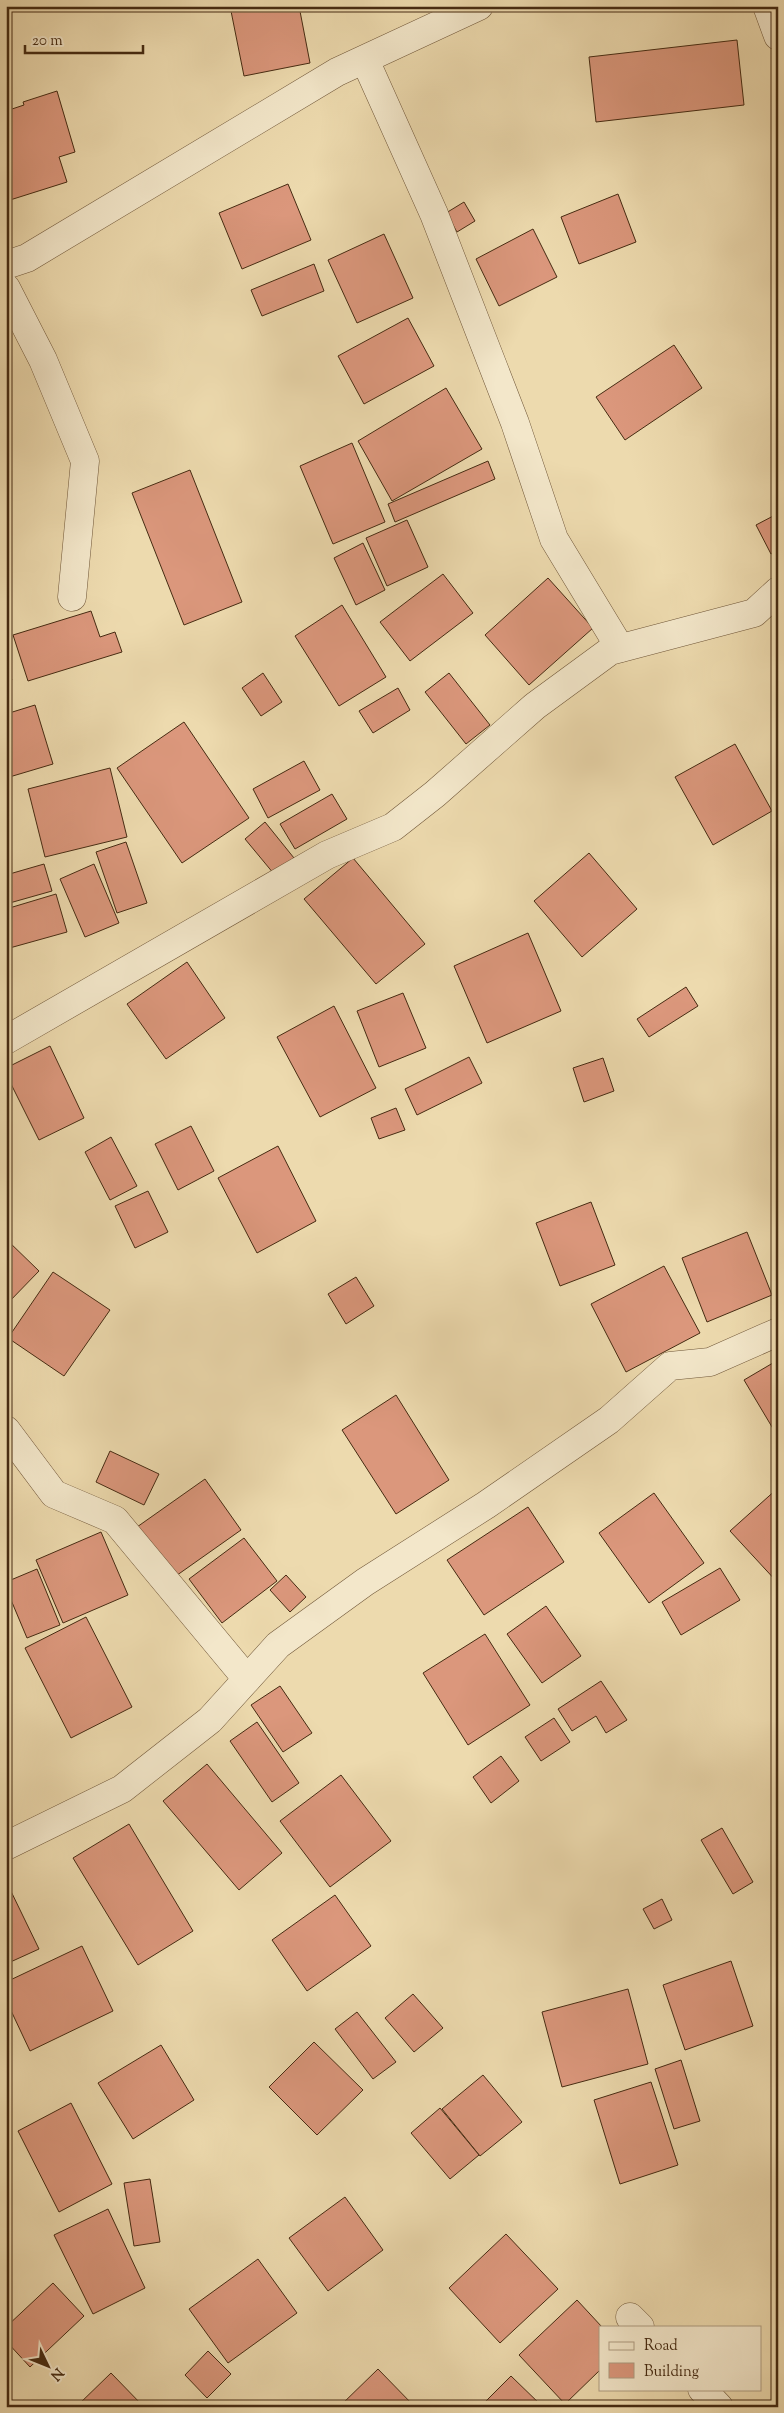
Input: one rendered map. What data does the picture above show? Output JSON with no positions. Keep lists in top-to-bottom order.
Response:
{
  "legend": ["Road", "Building"],
  "scale_bar": "20 m",
  "north": "bottom right"
}
